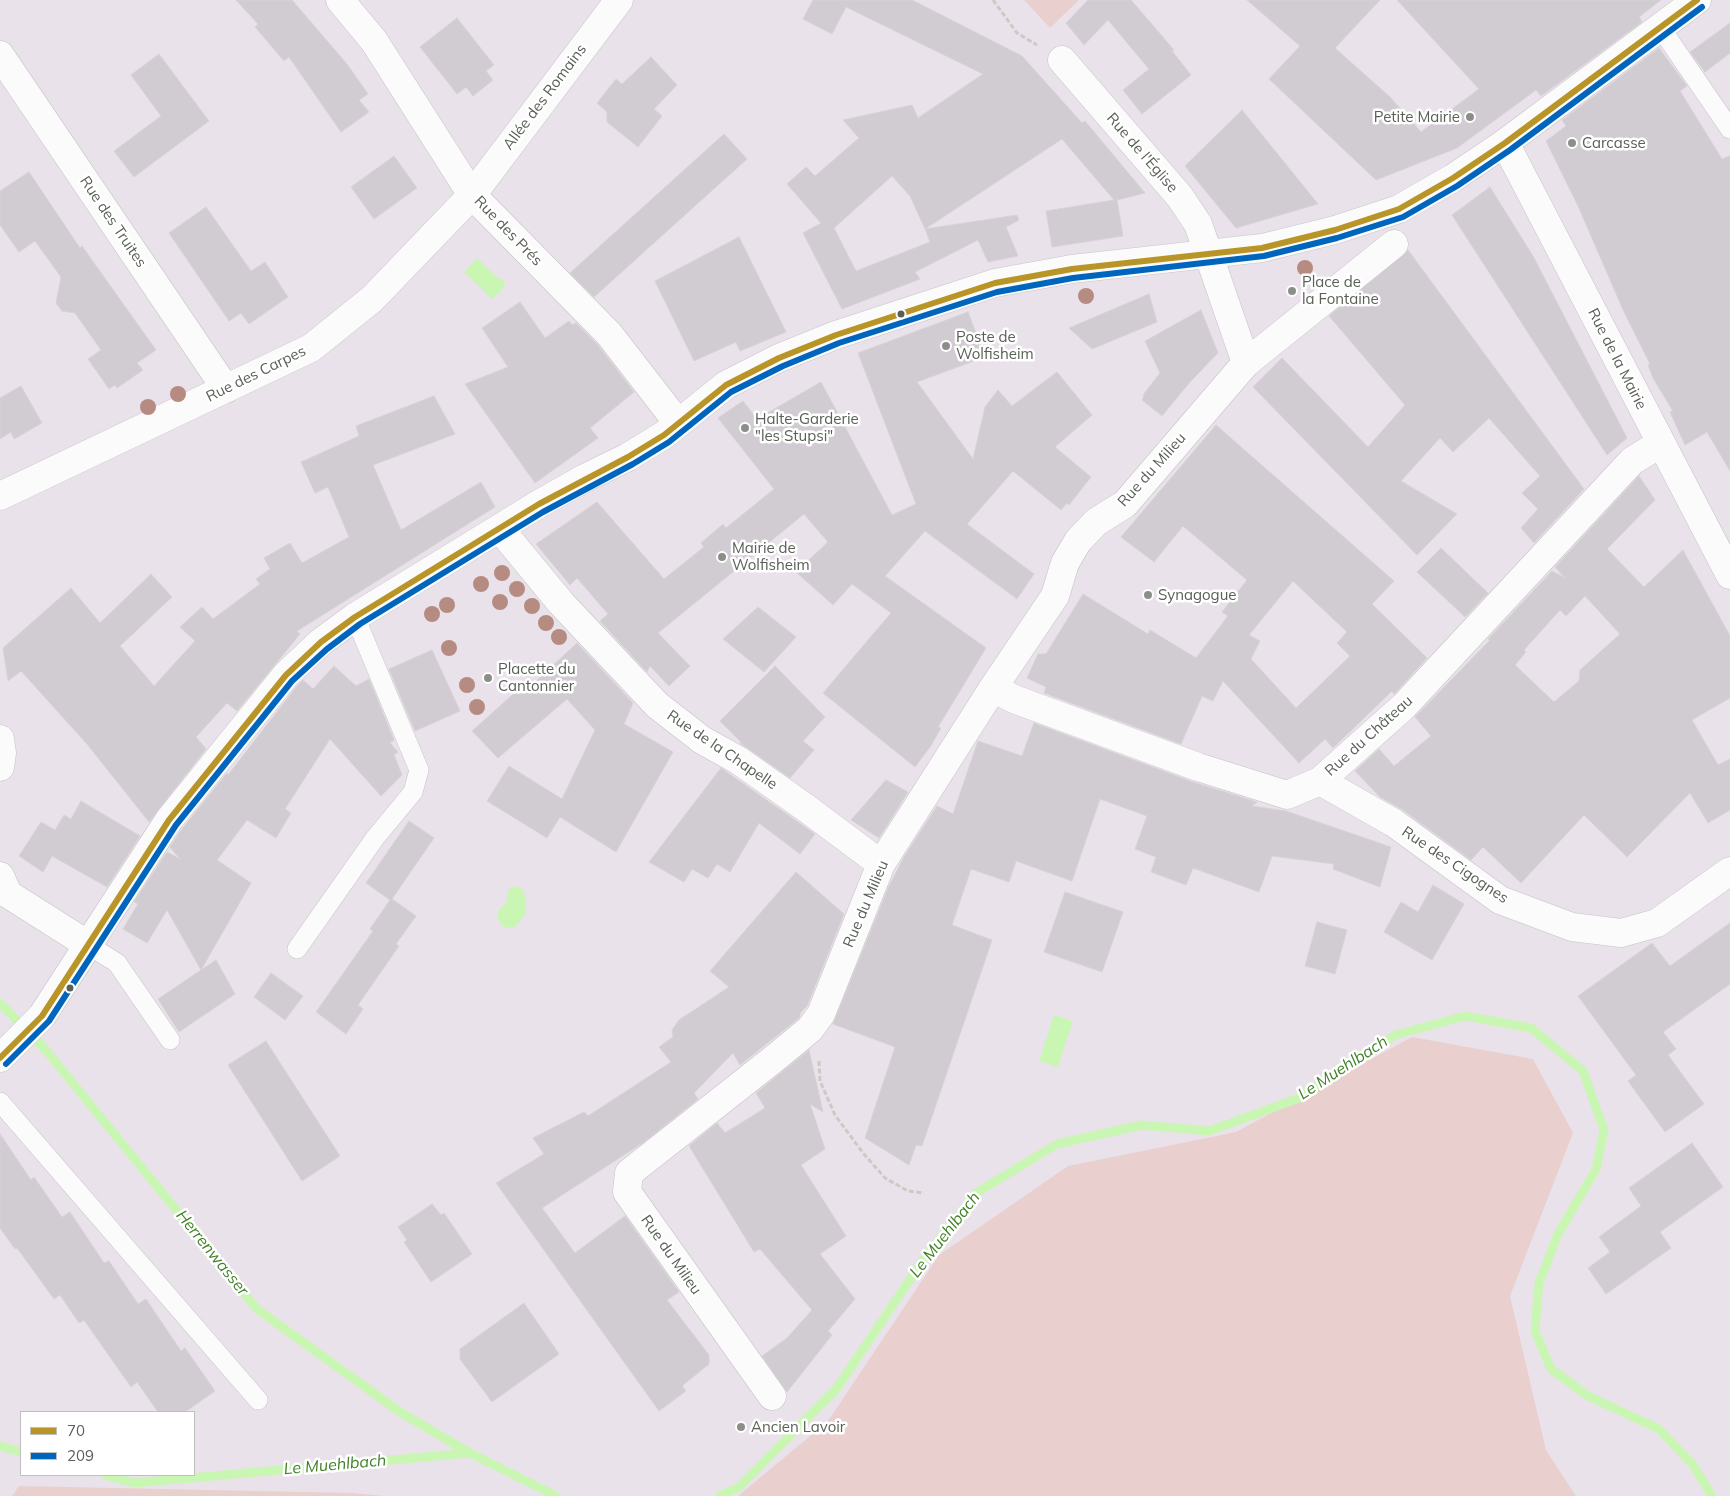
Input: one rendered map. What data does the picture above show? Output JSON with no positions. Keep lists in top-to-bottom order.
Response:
{
  "streets": {
    "street": [
      "Allée des Romains",
      "Rue de l'Église",
      "Rue des Truites",
      "Rue des Prés",
      "Rue de la Mairie",
      "Rue des Carpes",
      "Rue du Milieu",
      "Rue du Château",
      "Rue de la Chapelle",
      "Rue des Cigognes"
    ]
  },
  "crossings": [
    ["Allée des Romains", "Rue des Prés"],
    ["Allée des Romains", "Rue des Carpes"],
    ["Rue des Truites", "Rue des Carpes"],
    ["Rue des Prés", "Rue des Carpes"],
    ["Rue de la Mairie", "Rue du Château"],
    ["Rue du Milieu", "Rue du Château"],
    ["Rue du Milieu", "Rue de la Chapelle"],
    ["Rue du Château", "Rue des Cigognes"]
  ],
  "water": ["Le Muehlbach", "Herrenwasser"],
  "places": [
    "Petite Mairie",
    "Carcasse",
    "Place de la Fontaine",
    "Poste de Wolfisheim",
    "Halte-Garderie \"les Stupsi\"",
    "Mairie de Wolfisheim",
    "Synagogue",
    "Placette du Cantonnier",
    "Ancien Lavoir"
  ],
  "lines": ["transit line 70", "transit line 209"],
  "legend": ["70", "209"]
}
